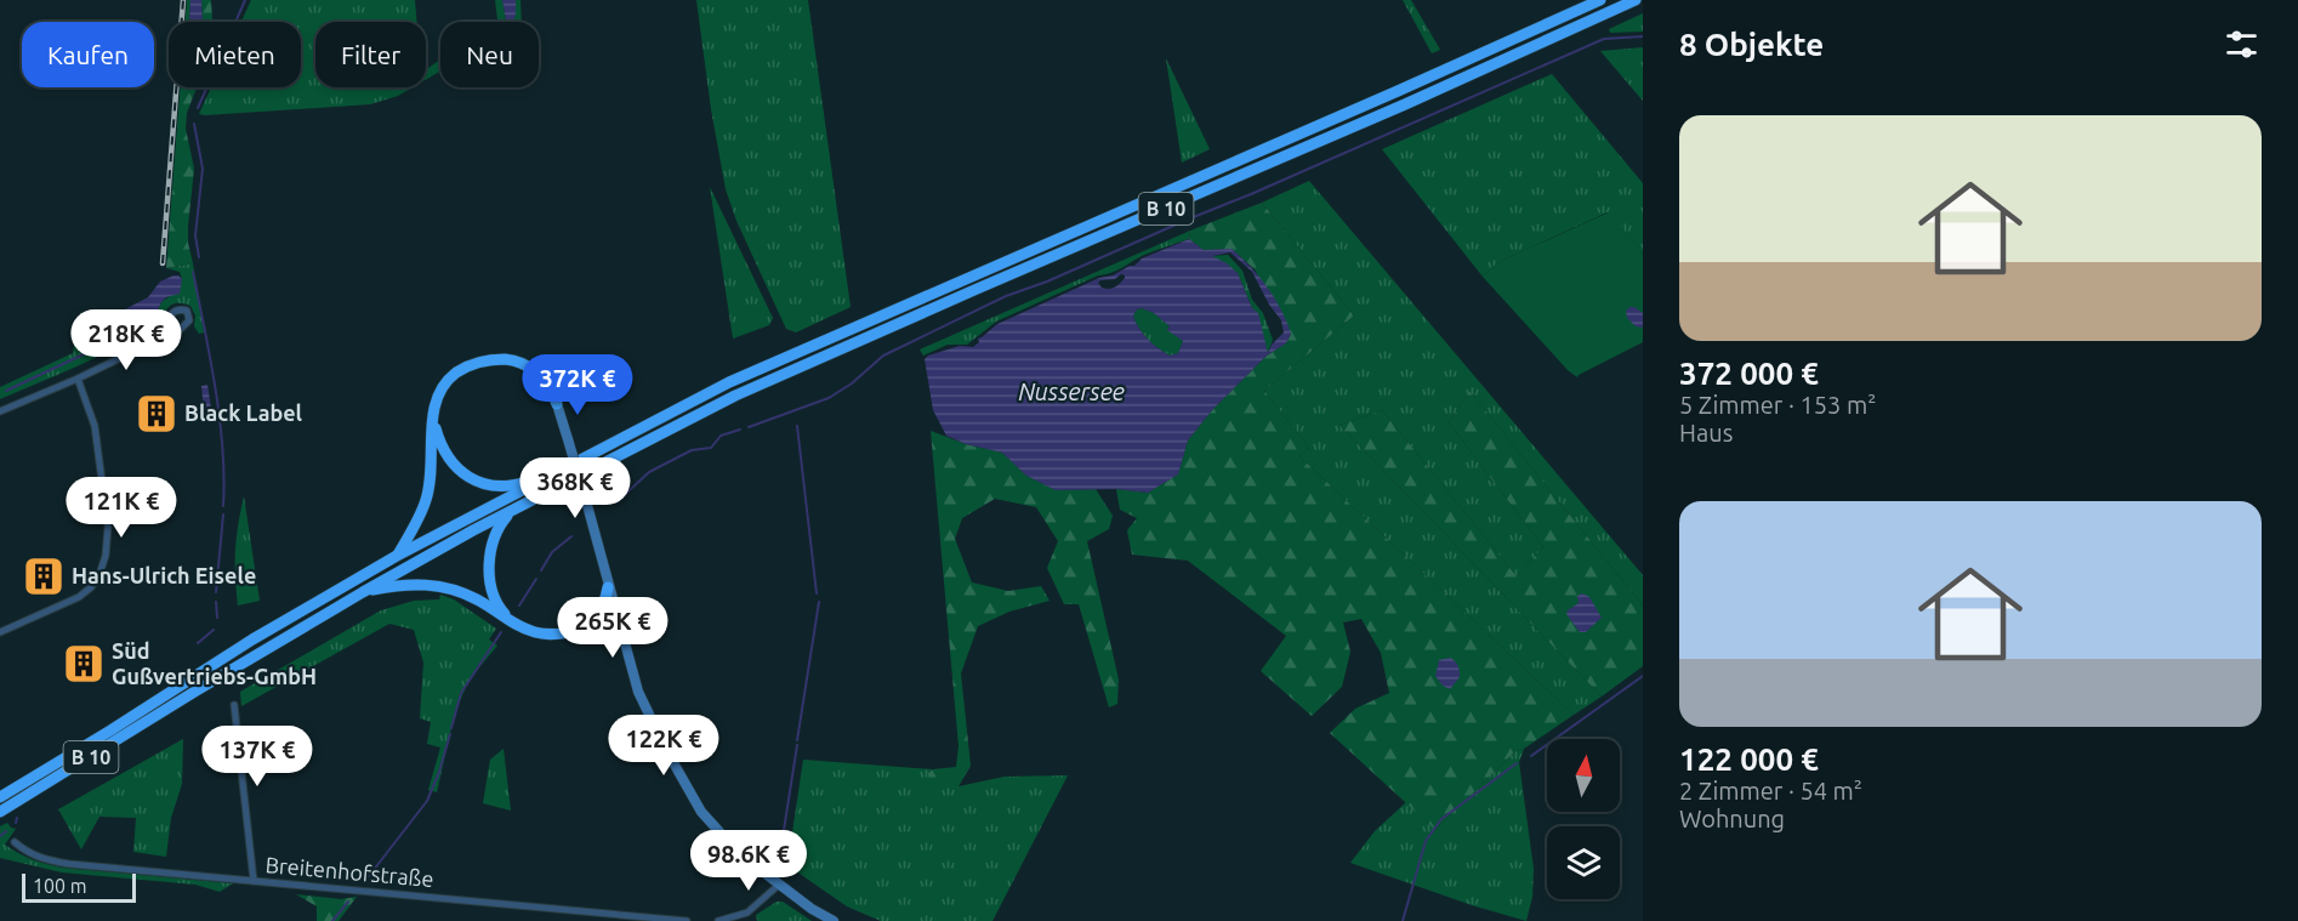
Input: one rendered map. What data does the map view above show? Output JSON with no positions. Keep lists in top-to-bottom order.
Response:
{
  "streets": {
    "highway": ["B 10"],
    "street": ["Breitenhofstraße"]
  },
  "water": ["Nussersee"],
  "places": {
    "building": ["Black Label", "Hans-Ulrich Eisele", "Süd Gußvertriebs-GmbH"]
  },
  "scale_bar": "100 m",
  "north": "top",
  "page": {
    "heading": "8 Objekte",
    "chip": [
      "Kaufen",
      "Mieten",
      "Filter",
      "Neu"
    ],
    "list": [
      {
        "name": "372 000 €",
        "note": "5 Zimmer · 153 m² · Haus"
      },
      {
        "name": "122 000 €",
        "note": "2 Zimmer · 54 m² · Wohnung"
      }
    ],
    "price": [
      "218K €",
      "372K €",
      "368K €",
      "121K €",
      "265K €",
      "122K €",
      "137K €",
      "98.6K €"
    ],
    "scale": "100 m"
  }
}
